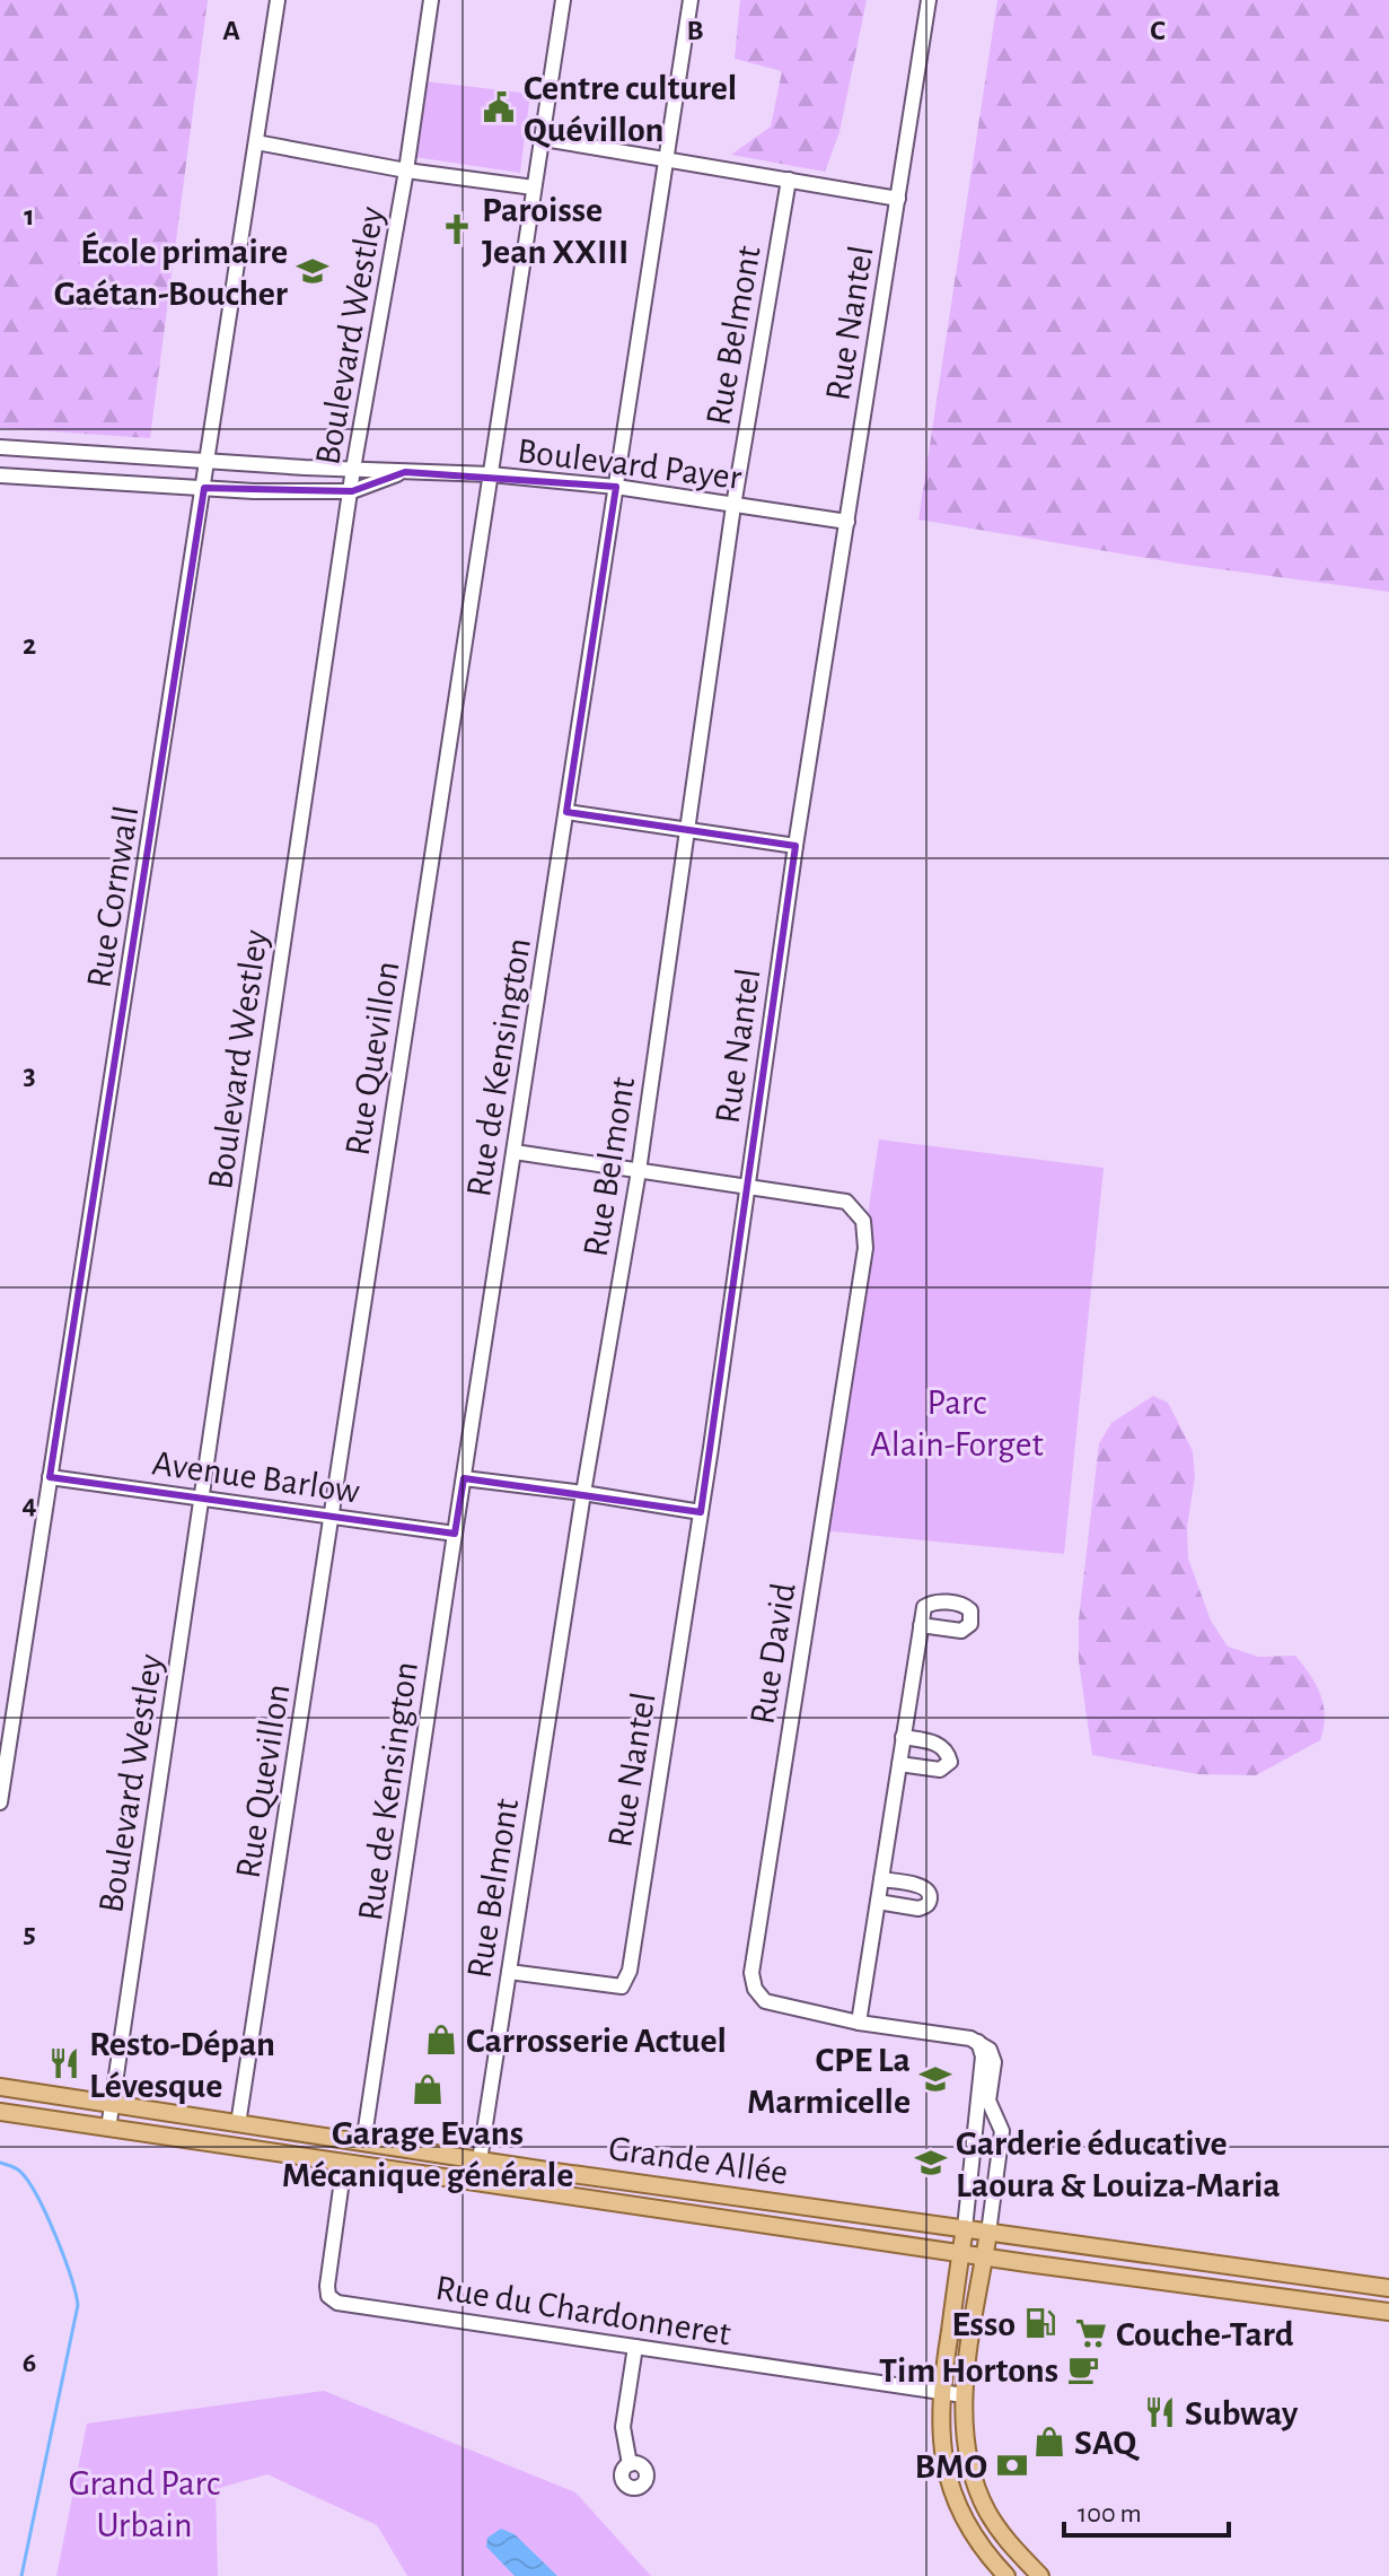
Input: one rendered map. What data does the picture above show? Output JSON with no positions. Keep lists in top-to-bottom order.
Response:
{
  "streets": {
    "main road": ["Grande Allée"],
    "street": [
      "Rue Nantel",
      "Boulevard Westley",
      "Rue Belmont",
      "Boulevard Payer",
      "Rue Cornwall",
      "Rue Quevillon",
      "Rue de Kensington",
      "Avenue Barlow",
      "Rue David",
      "Rue du Chardonneret"
    ]
  },
  "crossings": [
    ["Rue Nantel", "Rue Belmont"],
    ["Rue Nantel", "Boulevard Payer"],
    ["Rue Nantel", "Rue David"],
    ["Boulevard Westley", "Boulevard Payer"],
    ["Boulevard Westley", "Avenue Barlow"],
    ["Boulevard Westley", "Grande Allée"],
    ["Rue Belmont", "Boulevard Payer"],
    ["Rue Belmont", "Grande Allée"],
    ["Boulevard Payer", "Rue Cornwall"],
    ["Boulevard Payer", "Rue Quevillon"],
    ["Boulevard Payer", "Rue de Kensington"],
    ["Rue Cornwall", "Avenue Barlow"],
    ["Rue Quevillon", "Avenue Barlow"],
    ["Rue Quevillon", "Grande Allée"],
    ["Rue de Kensington", "Avenue Barlow"],
    ["Rue de Kensington", "Grande Allée"],
    ["Grande Allée", "Rue du Chardonneret"]
  ],
  "parks": ["Parc Alain-Forget", "Grand Parc Urbain"],
  "places": {
    "public building": ["Centre culturel Quévillon"],
    "church": ["Paroisse Jean XXIII"],
    "school or university": ["École primaire Gaétan-Boucher", "CPE La Marmicelle", "Garderie éducative Laoura & Louiza-Maria"],
    "shop": ["Carrosserie Actuel", "Garage Evans Mécanique générale", "SAQ"],
    "restaurant": ["Resto-Dépan Lévesque", "Subway"],
    "fuel station": ["Esso"],
    "supermarket": ["Couche-Tard"],
    "cafe": ["Tim Hortons"],
    "bank": ["BMO"]
  },
  "scale_bar": "100 m",
  "grid": {
    "columns": ["A", "B", "C"],
    "rows": [
      "1",
      "2",
      "3",
      "4",
      "5",
      "6"
    ]
  }
}
